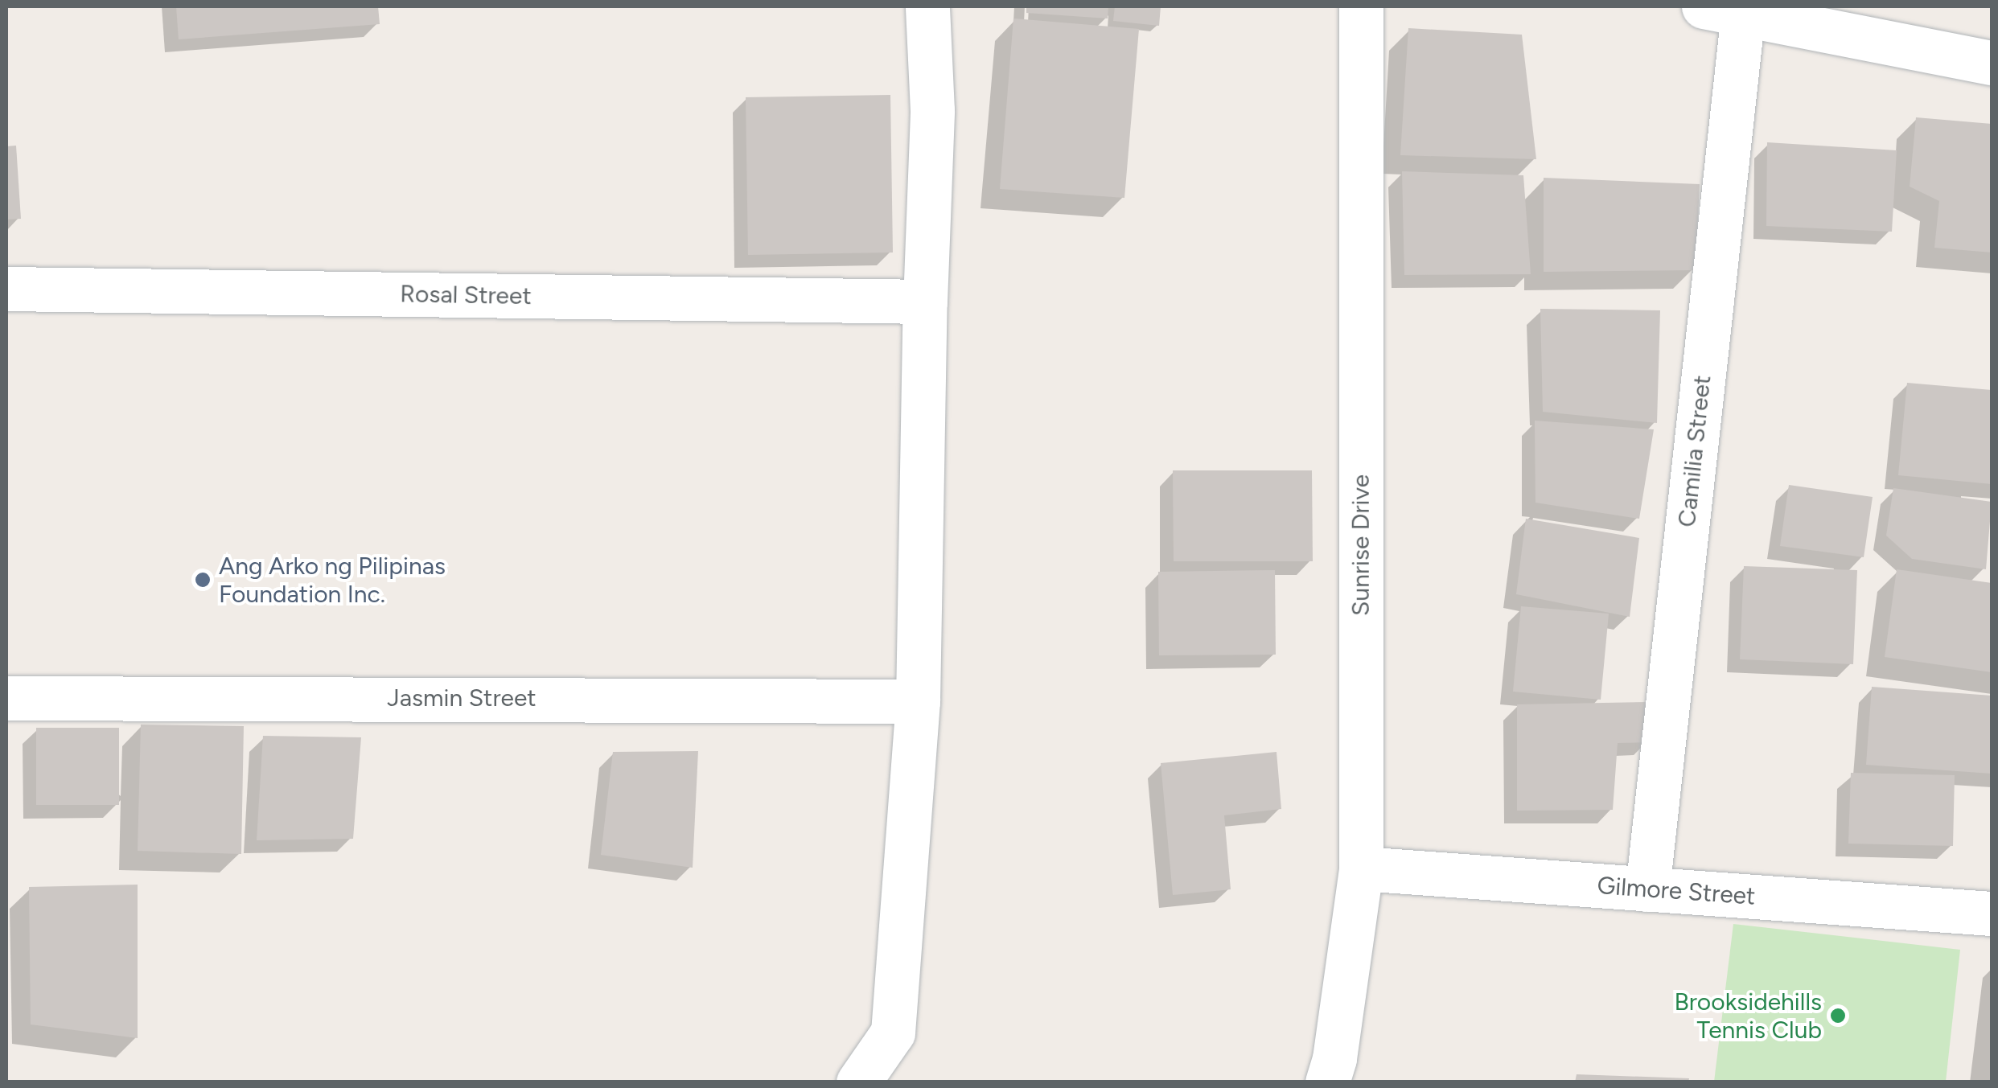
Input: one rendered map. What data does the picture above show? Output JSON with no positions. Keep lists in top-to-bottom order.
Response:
{
  "streets": {
    "street": [
      "Rosal Street",
      "Camilia Street",
      "Sunrise Drive",
      "Jasmin Street",
      "Gilmore Street"
    ]
  },
  "crossings": [
    ["Camilia Street", "Gilmore Street"],
    ["Sunrise Drive", "Gilmore Street"]
  ],
  "places": ["Ang Arko ng Pilipinas Foundation Inc.", "Brooksidehills Tennis Club"]
}
